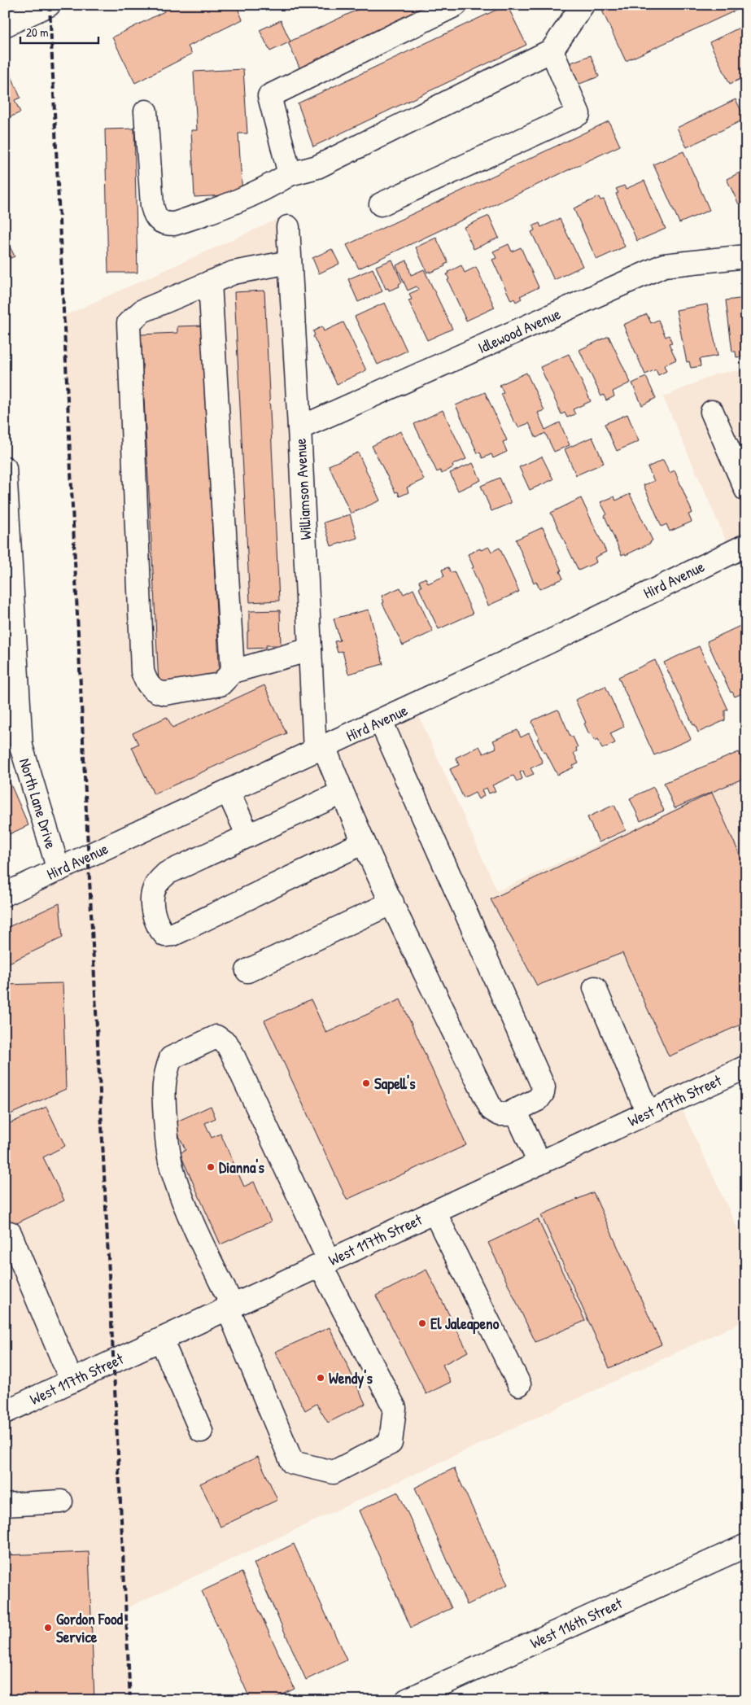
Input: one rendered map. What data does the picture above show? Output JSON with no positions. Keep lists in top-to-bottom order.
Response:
{
  "streets": {
    "street": [
      "Idlewood Avenue",
      "Williamson Avenue",
      "Hird Avenue",
      "North Lane Drive",
      "West 117th Street",
      "West 116th Street"
    ]
  },
  "crossings": [
    ["Idlewood Avenue", "Williamson Avenue"],
    ["Williamson Avenue", "Hird Avenue"],
    ["Hird Avenue", "North Lane Drive"]
  ],
  "places": [
    "Sapell's",
    "Dianna's",
    "El Jaleapeno",
    "Wendy's",
    "Gordon Food Service"
  ],
  "scale_bar": "20 m"
}
